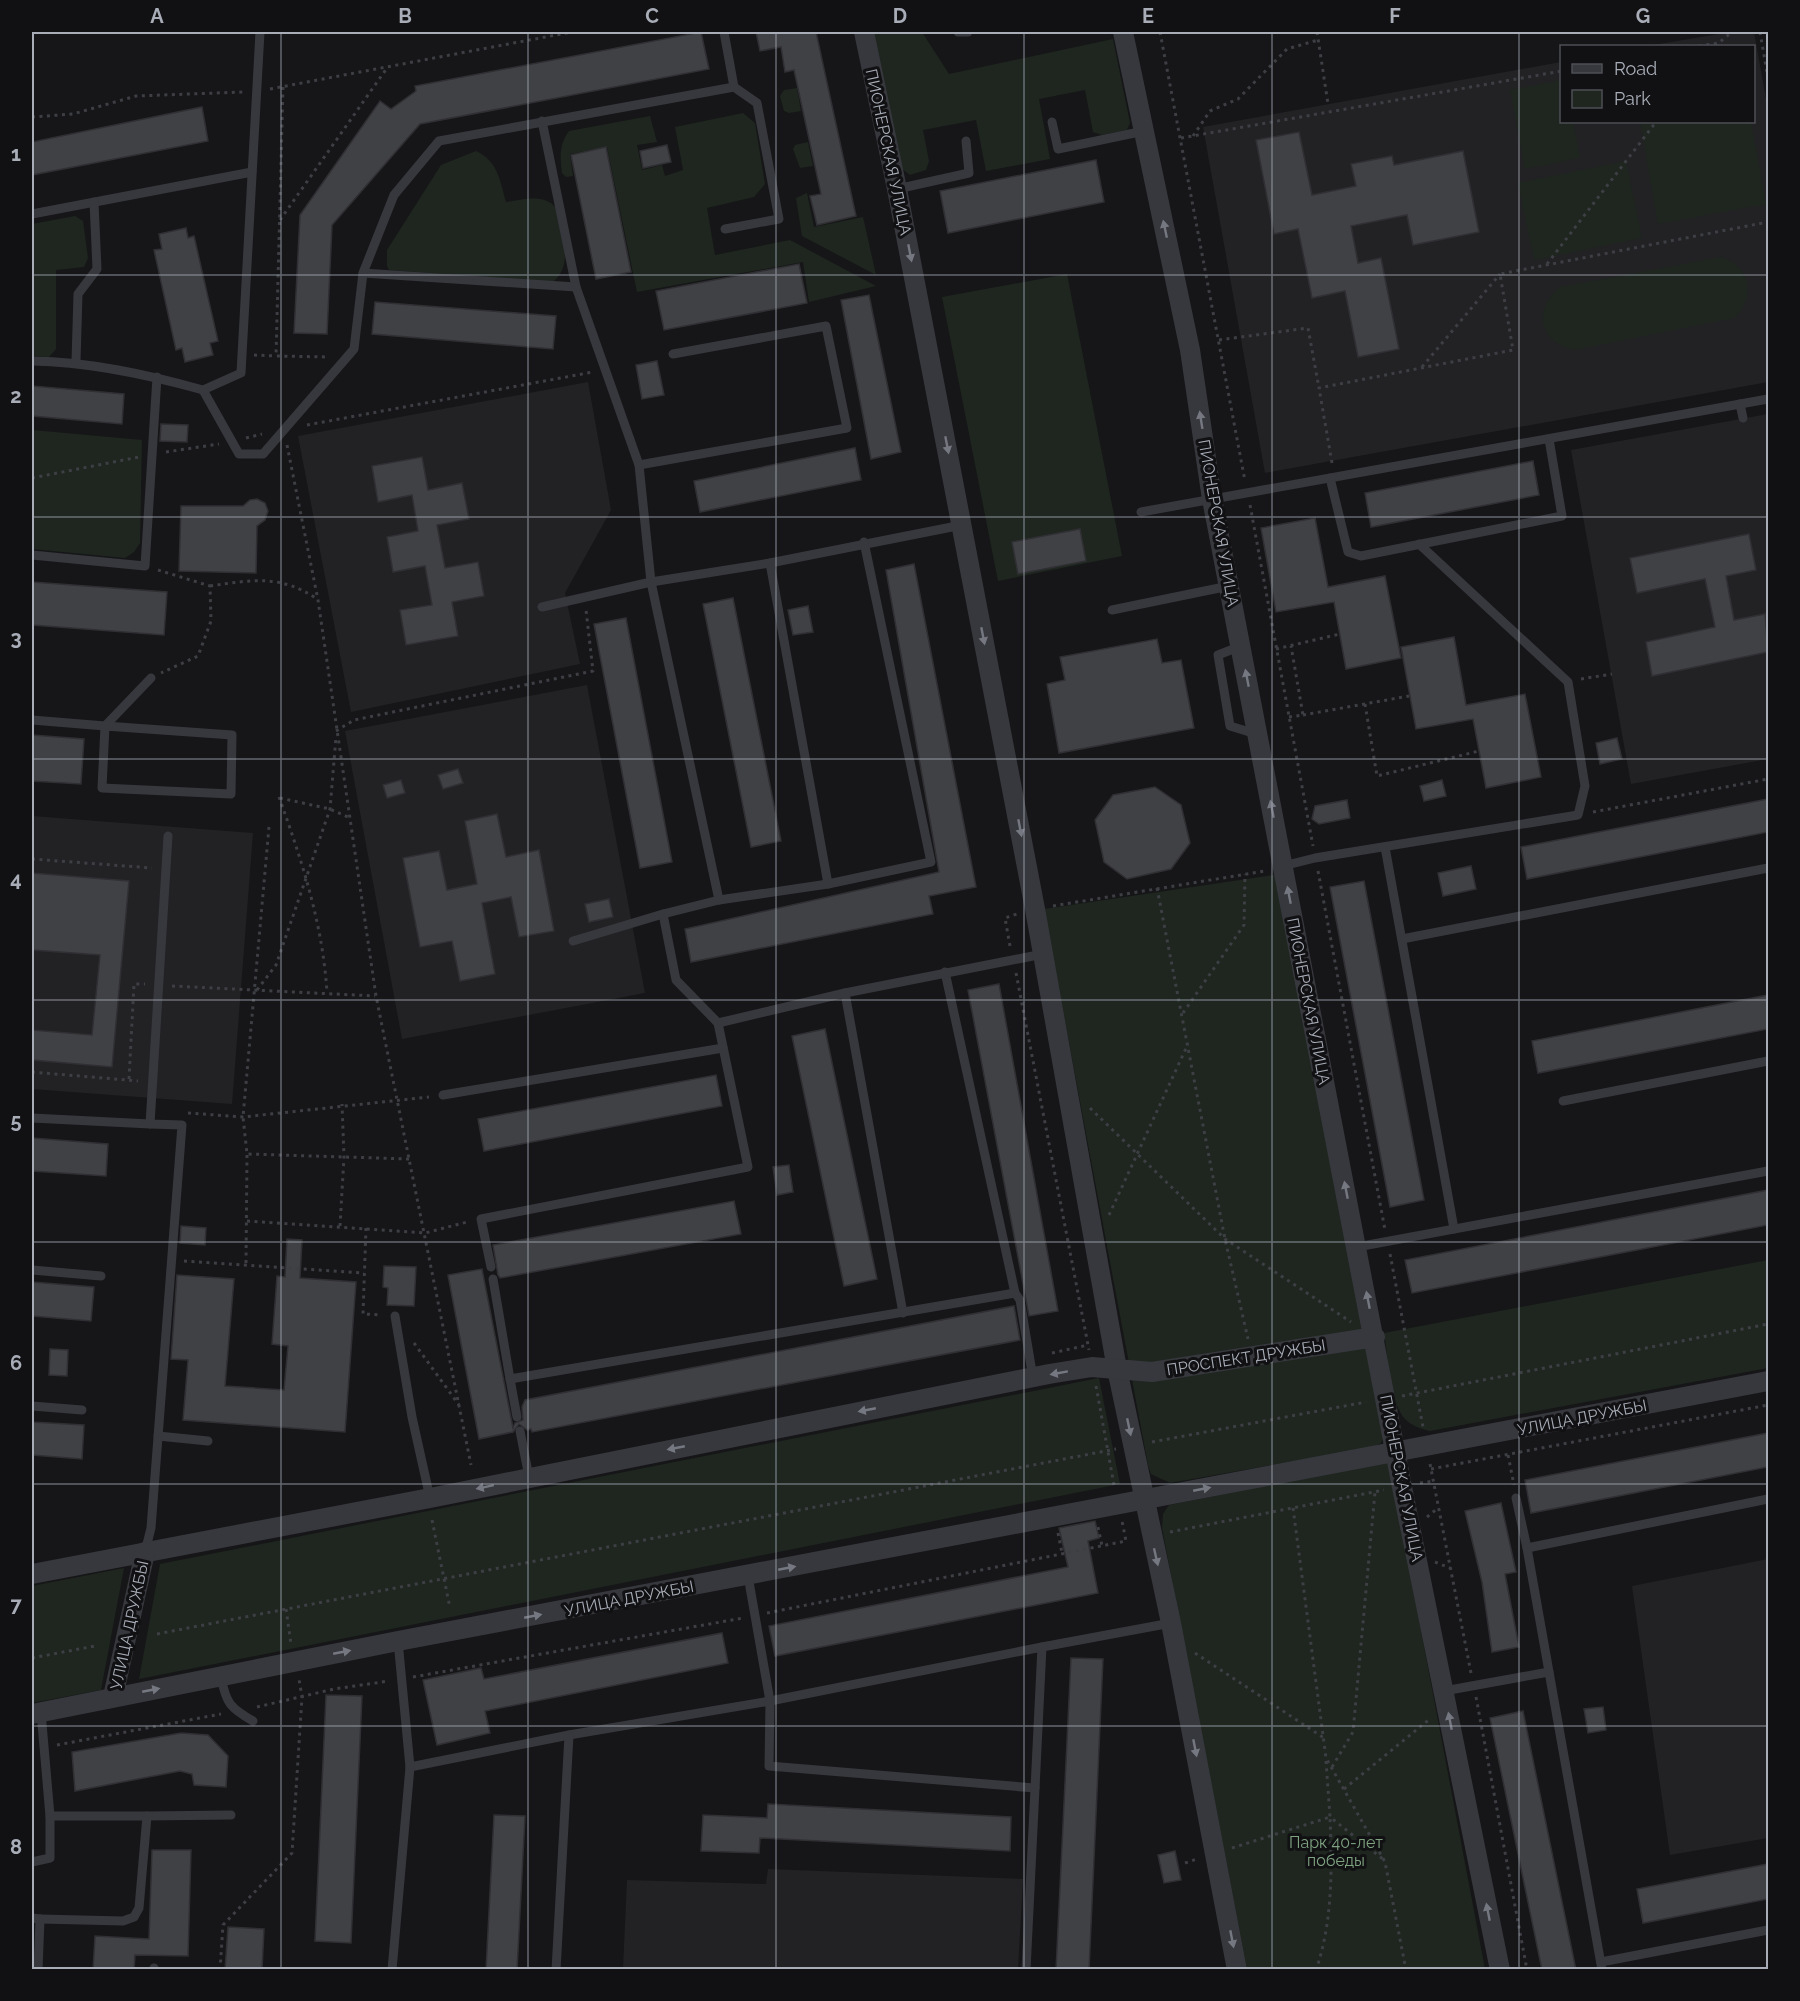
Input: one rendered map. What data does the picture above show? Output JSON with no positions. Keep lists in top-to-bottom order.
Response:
{
  "streets": {
    "street": ["ПИОНЕРСКАЯ УЛИЦА", "ПРОСПЕКТ ДРУЖБЫ", "УЛИЦА ДРУЖБЫ"]
  },
  "crossings": [
    ["ПИОНЕРСКАЯ УЛИЦА", "ПРОСПЕКТ ДРУЖБЫ"],
    ["ПИОНЕРСКАЯ УЛИЦА", "УЛИЦА ДРУЖБЫ"],
    ["ПРОСПЕКТ ДРУЖБЫ", "УЛИЦА ДРУЖБЫ"]
  ],
  "parks": ["Парк 40-лет победы"],
  "legend": ["Road", "Park"],
  "grid": {
    "columns": [
      "A",
      "B",
      "C",
      "D",
      "E",
      "F",
      "G"
    ],
    "rows": [
      "1",
      "2",
      "3",
      "4",
      "5",
      "6",
      "7",
      "8"
    ]
  }
}
